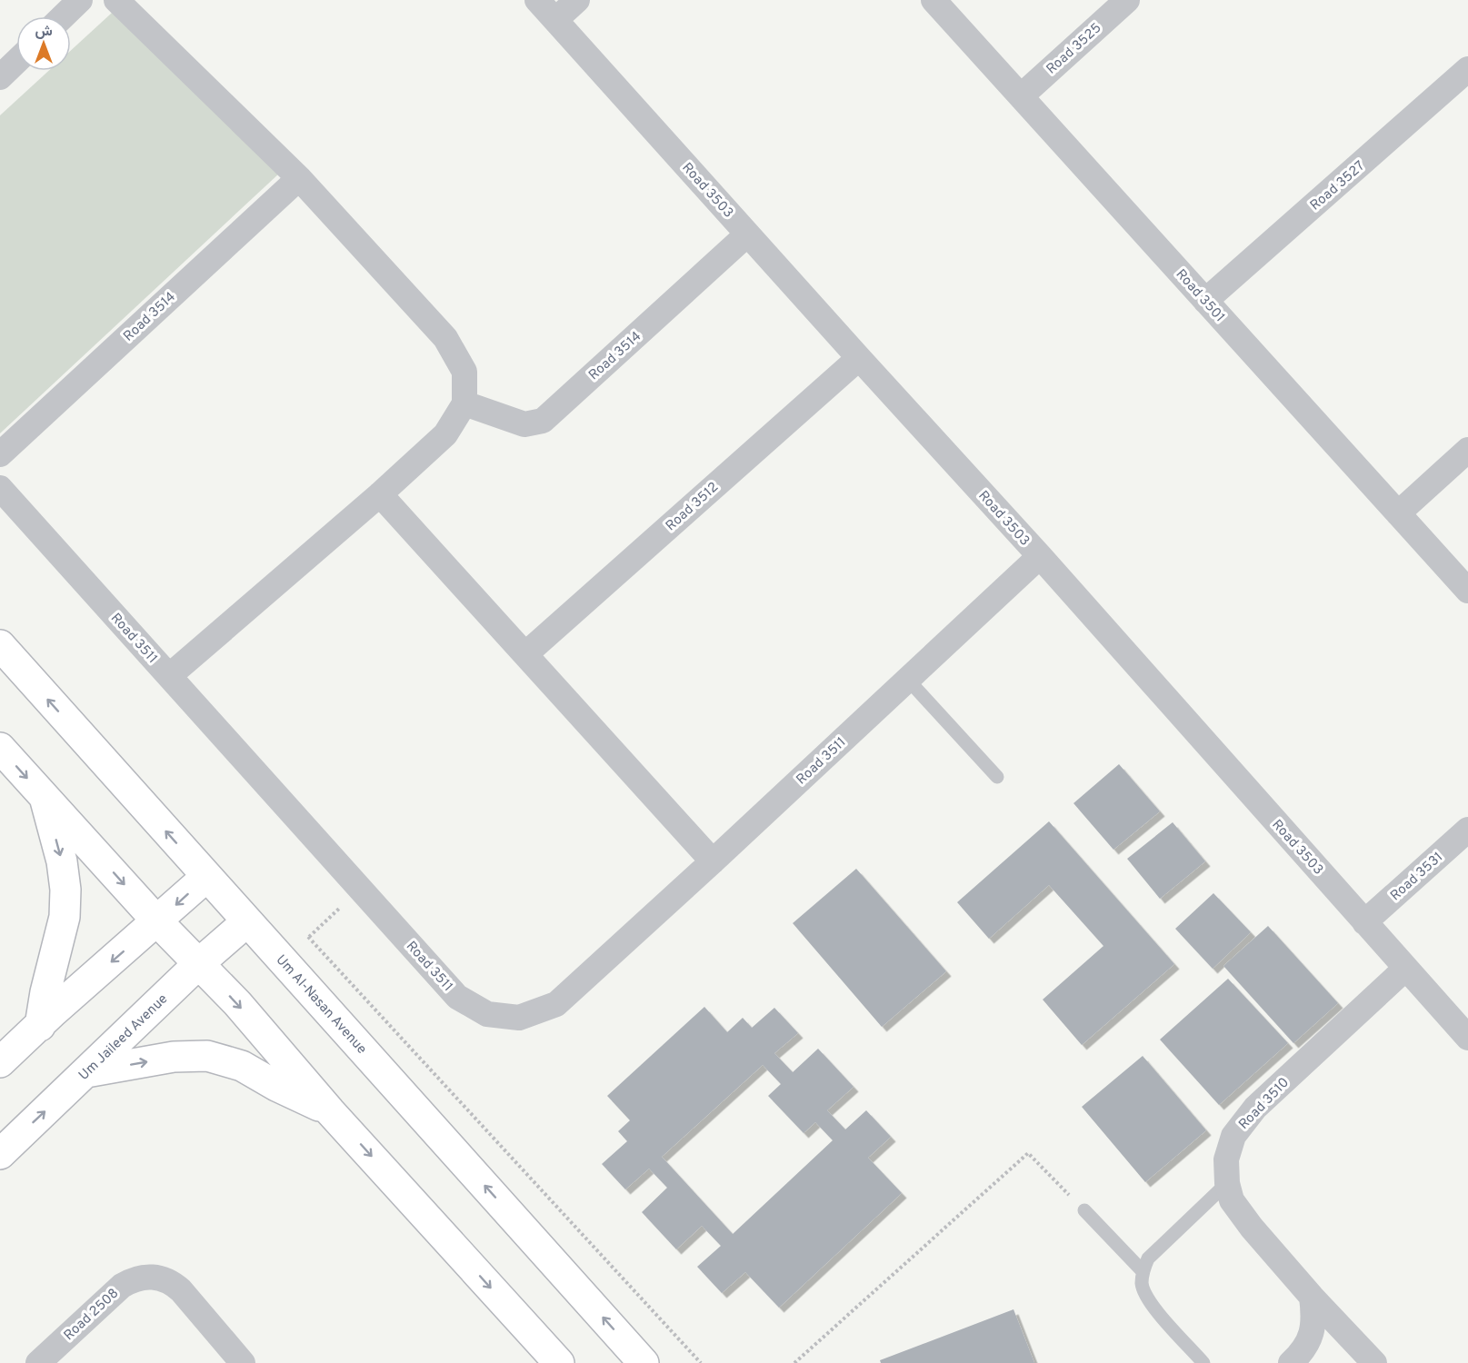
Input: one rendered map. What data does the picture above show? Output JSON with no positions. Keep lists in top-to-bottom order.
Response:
{
  "streets": {
    "main road": ["Um Al-Nasan Avenue", "Um Jaileed Avenue"],
    "street": [
      "Road 3525",
      "Road 3527",
      "Road 3503",
      "Road 3501",
      "Road 3514",
      "Road 3512",
      "Road 3511",
      "Road 3531",
      "Road 3510",
      "Road 2508"
    ]
  },
  "crossings": [
    ["Road 3525", "Road 3501"],
    ["Road 3527", "Road 3501"],
    ["Road 3503", "Road 3514"],
    ["Road 3503", "Road 3512"],
    ["Road 3503", "Road 3511"],
    ["Road 3503", "Road 3531"],
    ["Road 3503", "Road 3510"],
    ["Um Al-Nasan Avenue", "Um Jaileed Avenue"]
  ],
  "north": "top"
}
